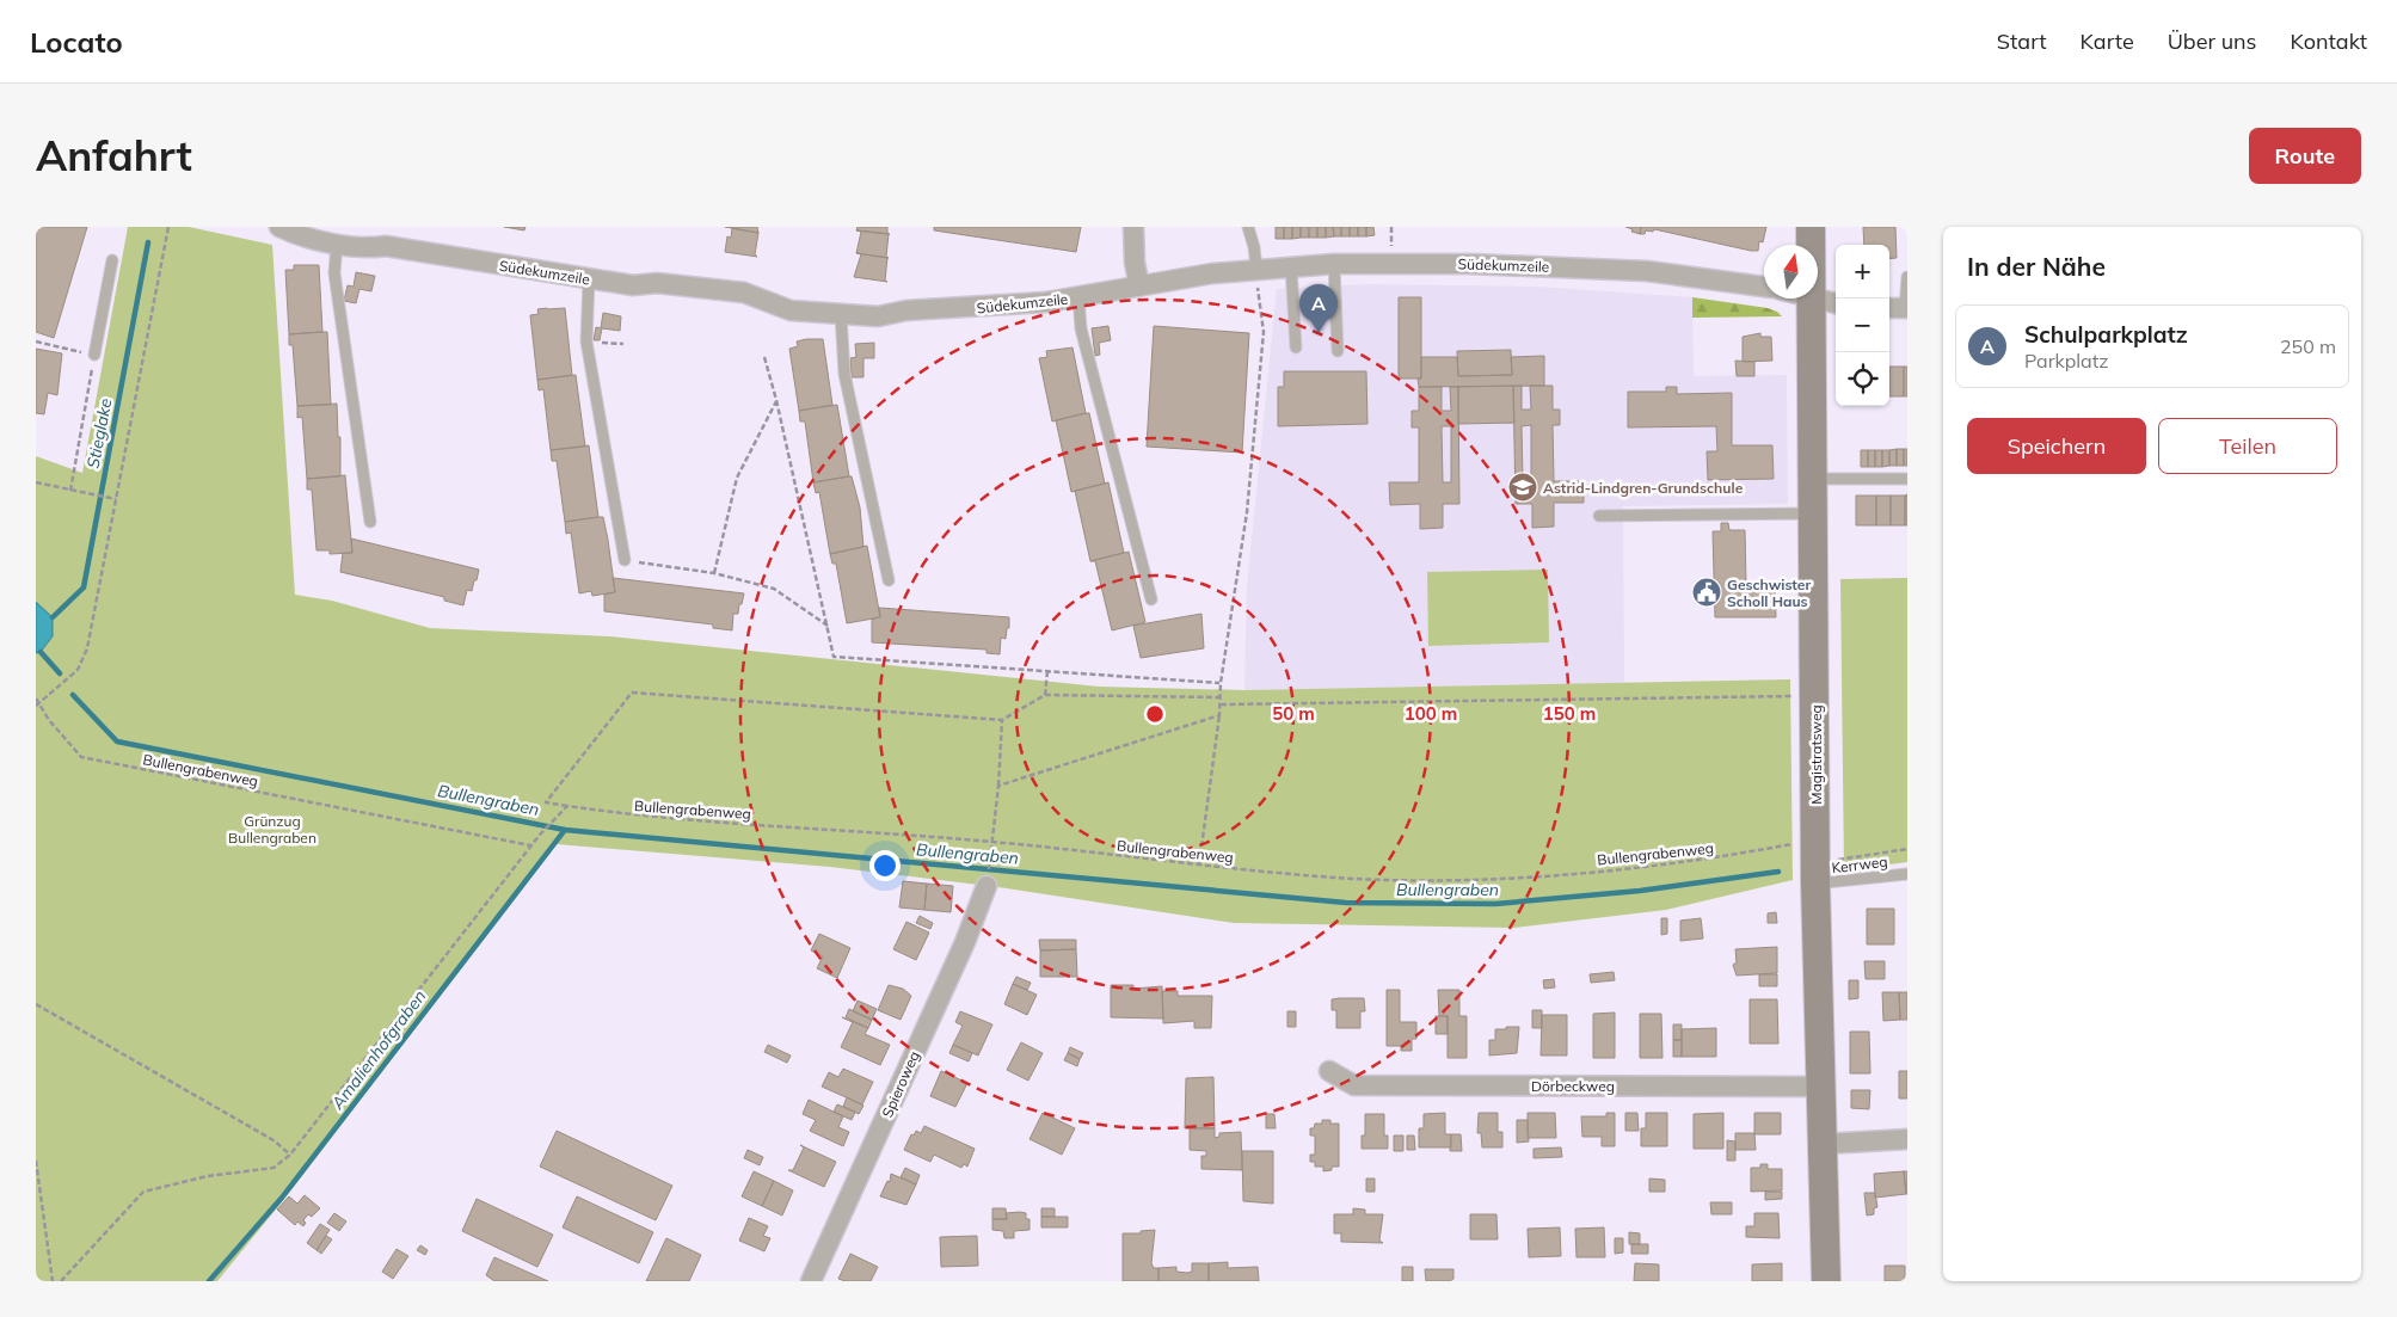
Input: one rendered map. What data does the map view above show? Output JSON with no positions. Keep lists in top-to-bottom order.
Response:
{
  "streets": {
    "street": [
      "Südekumzeile",
      "Magistratsweg",
      "Spieroweg",
      "Dörbeckweg"
    ],
    "lane": ["Kerrweg"],
    "path": ["Bullengrabenweg"]
  },
  "crossings": [
    ["Magistratsweg", "Kerrweg"],
    ["Magistratsweg", "Dörbeckweg"]
  ],
  "water": ["Stieglake", "Bullengraben", "Amalienhofgraben"],
  "parks": ["Grünzug Bullengraben"],
  "places": {
    "school or university": ["Astrid-Lindgren-Grundschule"],
    "public building": ["Geschwister Scholl Haus"]
  },
  "north": "top",
  "page": {
    "header": "Locato",
    "nav": [
      "Start",
      "Karte",
      "Über uns",
      "Kontakt"
    ],
    "buttons": [
      "Route",
      ["Speichern", "Teilen"]
    ],
    "title": "Anfahrt",
    "heading": "In der Nähe",
    "map_buttons": ["+", "−"],
    "pins": "A",
    "list": [
      {
        "mark": "A",
        "name": "Schulparkplatz",
        "note": "Parkplatz",
        "value": "250 m"
      }
    ]
  },
  "rings": ["50 m", "100 m", "150 m"]
}
